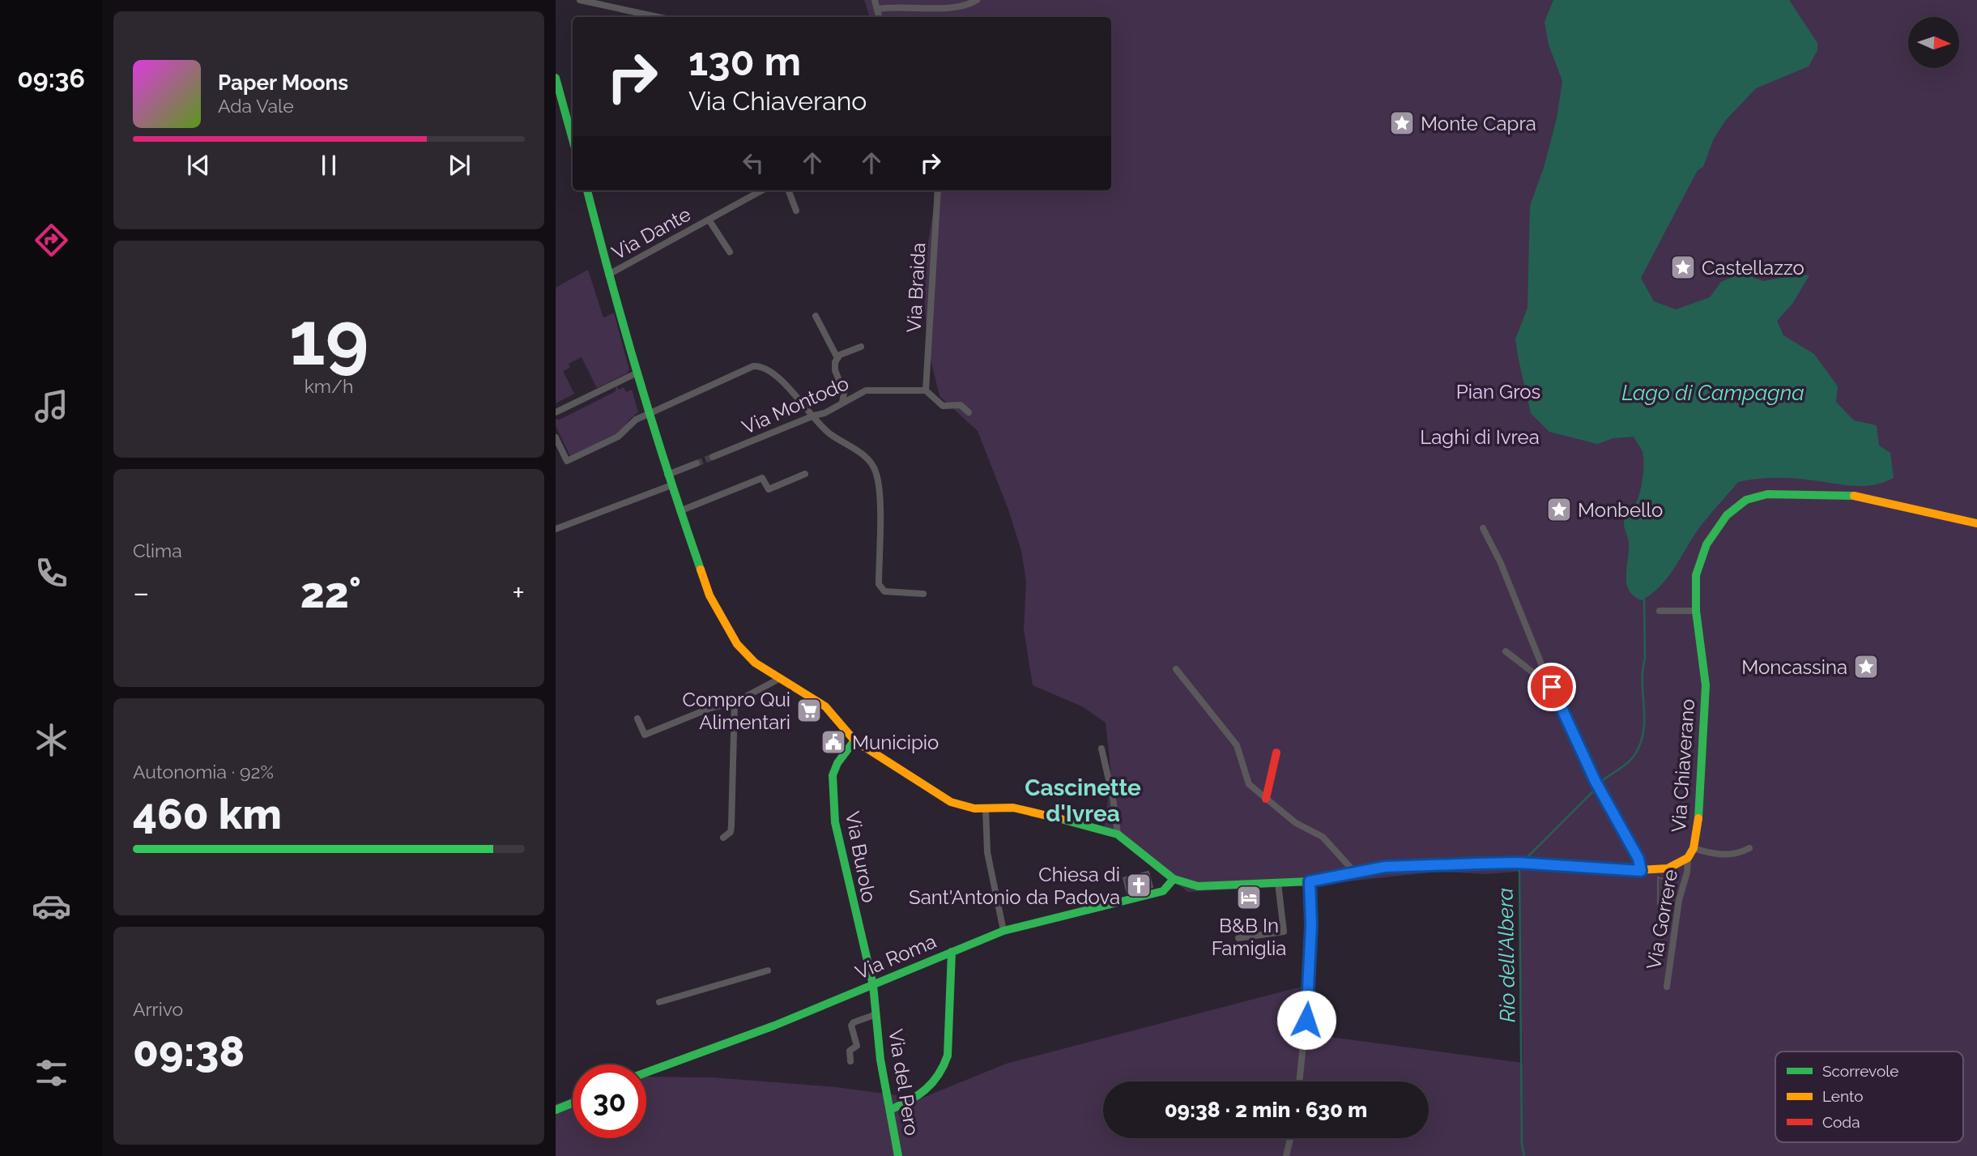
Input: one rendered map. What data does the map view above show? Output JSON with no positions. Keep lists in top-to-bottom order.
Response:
{
  "streets": {
    "street": [
      "Via Dante",
      "Via Braida",
      "Via Montodo",
      "Via Chiaverano",
      "Via Burolo",
      "Via Gorrere",
      "Via Roma",
      "Via del Pero"
    ]
  },
  "crossings": [
    ["Via Braida", "Via Montodo"],
    ["Via Chiaverano", "Via Gorrere"],
    ["Via Chiaverano", "Via Roma"],
    ["Via Burolo", "Via Roma"],
    ["Via Burolo", "Via del Pero"],
    ["Via Roma", "Via del Pero"]
  ],
  "districts": ["Cascinette d'Ivrea"],
  "water": ["Lago di Campagna", "Rio dell'Albera"],
  "parks": ["Pian Gros", "Laghi di Ivrea"],
  "places": {
    "place": [
      "Monte Capra",
      "Castellazzo",
      "Monbello",
      "Moncassina"
    ],
    "supermarket": ["Compro Qui Alimentari"],
    "public building": ["Municipio"],
    "church": ["Chiesa di Sant'Antonio da Padova"],
    "hotel": ["B&B In Famiglia"]
  },
  "legend": ["Scorrevole", "Lento", "Coda"],
  "north": "right",
  "page": {
    "tabs": "09:36",
    "turn": ["130 m", "Via Chiaverano"],
    "song": ["Paper Moons", "Ada Vale"],
    "tile": [
      ["19", "km/h"],
      "Clima",
      ["Autonomia · 92%", "460 km"],
      ["Arrivo", "09:38"]
    ],
    "heat": ["−", "22°", "+"],
    "limit": "30",
    "trip": "09:38 · 2 min · 630 m"
  }
}
